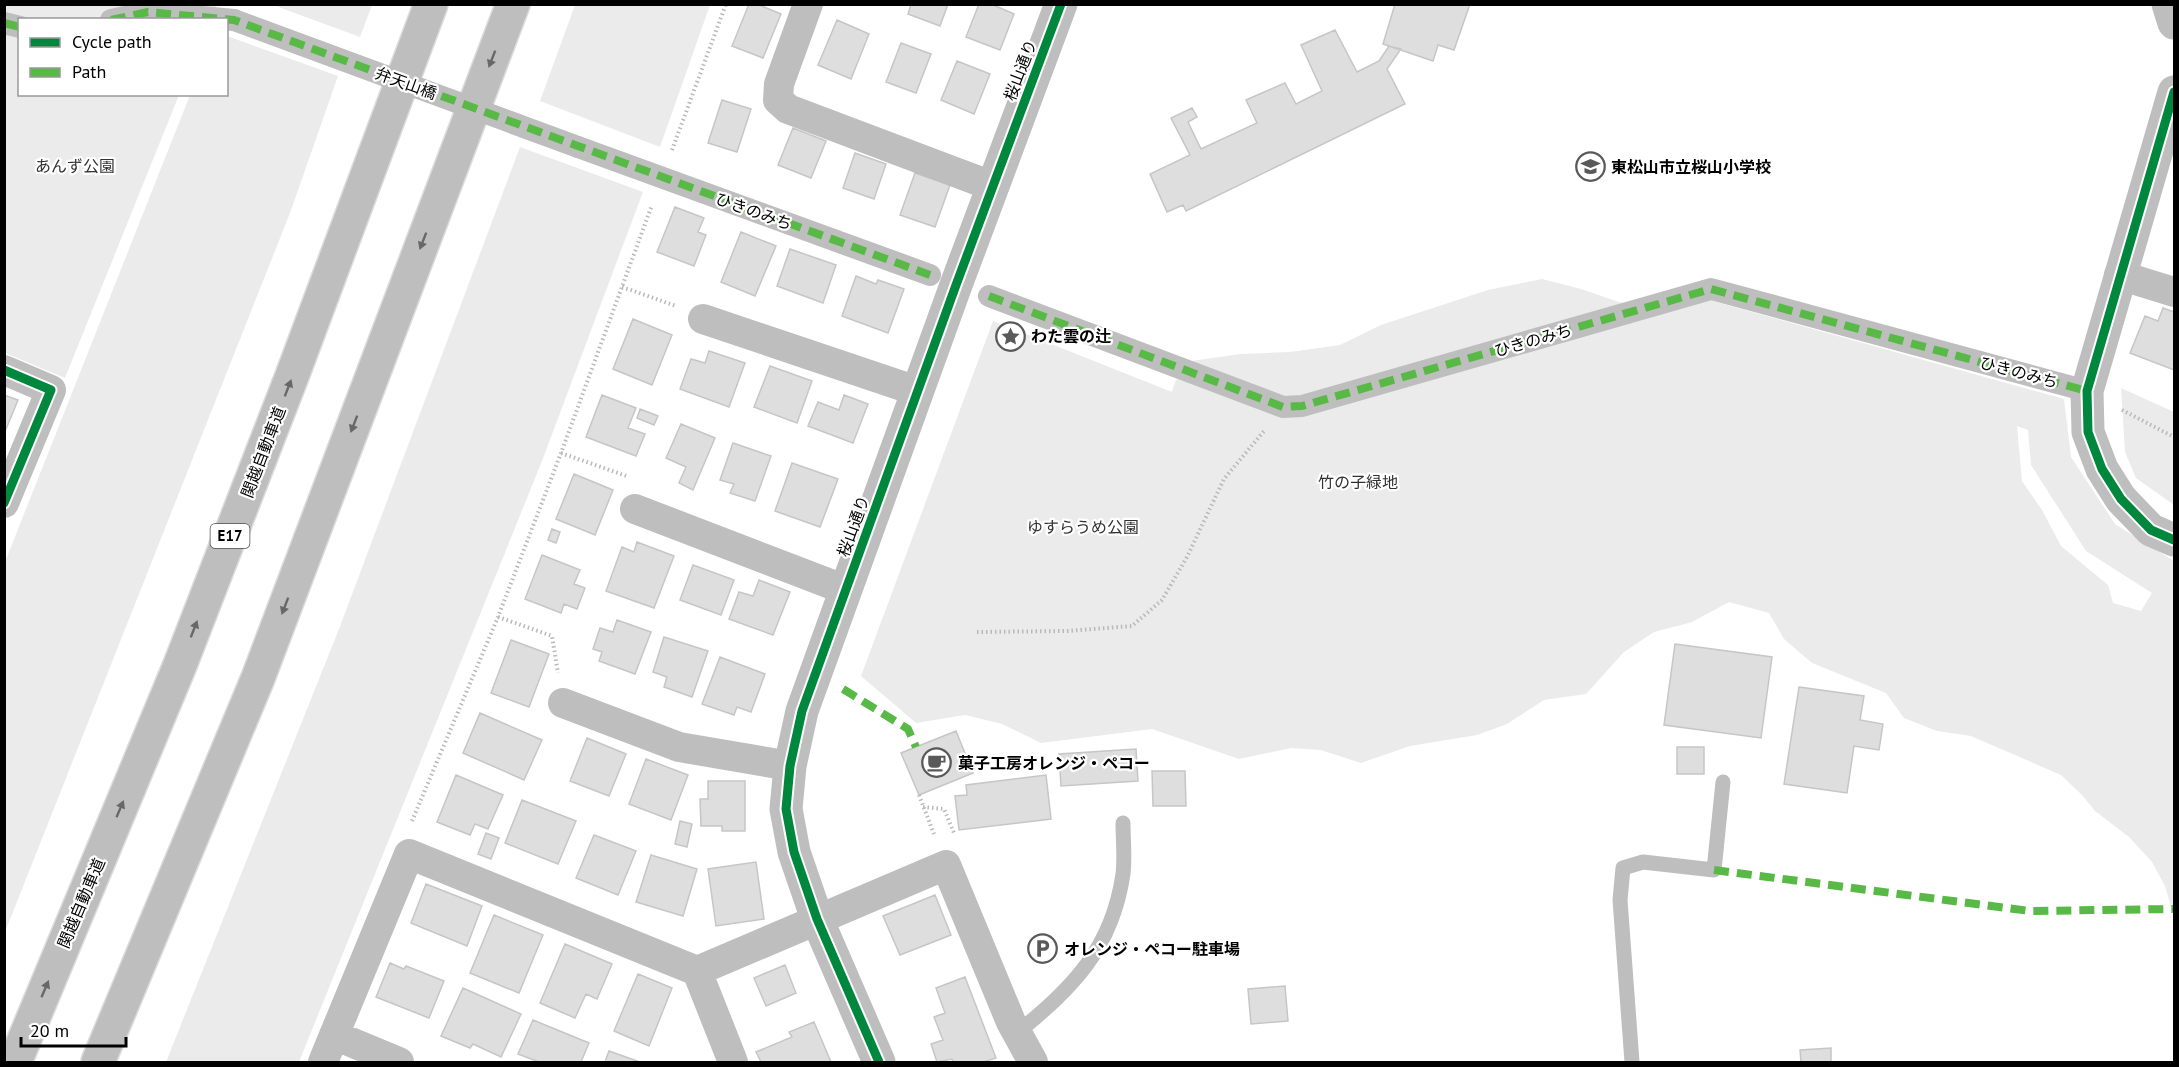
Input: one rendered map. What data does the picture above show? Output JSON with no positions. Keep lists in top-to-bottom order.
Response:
{
  "streets": {
    "main road": ["桜山通り", "関越自動車道", "E17"],
    "street": ["弁天山橋", "ひきのみち"]
  },
  "crossings": [
    ["弁天山橋", "ひきのみち"]
  ],
  "parks": ["あんず公園", "竹の子緑地", "ゆすらうめ公園"],
  "places": {
    "school or university": ["東松山市立桜山小学校"],
    "place": ["わた雲の辻"],
    "cafe": ["菓子工房オレンジ・ペコー"],
    "parking": ["オレンジ・ペコー駐車場"]
  },
  "legend": ["Cycle path", "Path"],
  "scale_bar": "20 m"
}
